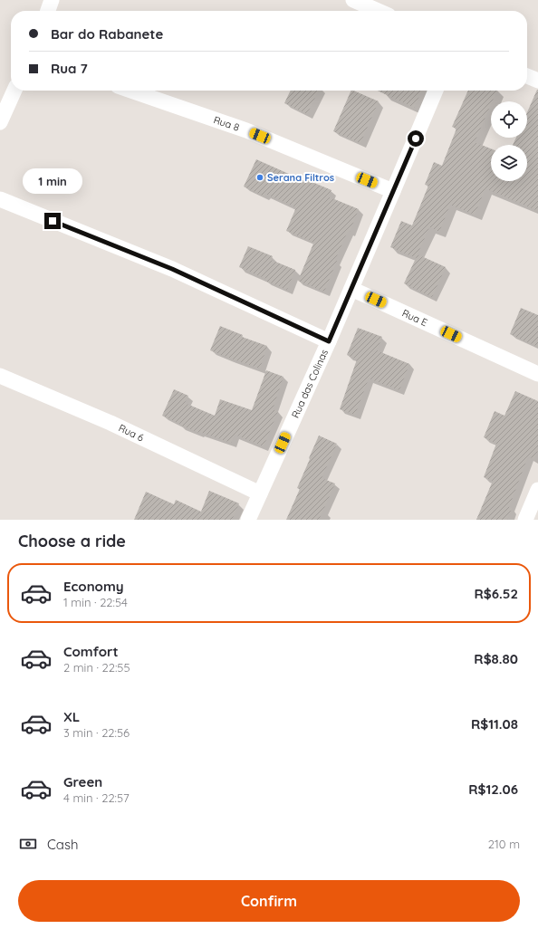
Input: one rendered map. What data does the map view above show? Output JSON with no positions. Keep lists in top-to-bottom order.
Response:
{
  "streets": {
    "street": [
      "Rua 8",
      "Rua E",
      "Rua das Colinas",
      "Rua 6"
    ]
  },
  "crossings": [
    ["Rua 8", "Rua das Colinas"],
    ["Rua E", "Rua das Colinas"],
    ["Rua das Colinas", "Rua 6"]
  ],
  "places": ["Serana Filtros"],
  "page": {
    "banner": ["Bar do Rabanete", "Rua 7"],
    "bubble": "1 min",
    "heading": "Choose a ride",
    "list": [
      {
        "name": "Economy",
        "note": "1 min · 22:54",
        "value": "R$6.52"
      },
      {
        "name": "Comfort",
        "note": "2 min · 22:55",
        "value": "R$8.80"
      },
      {
        "name": "XL",
        "note": "3 min · 22:56",
        "value": "R$11.08"
      },
      {
        "name": "Green",
        "note": "4 min · 22:57",
        "value": "R$12.06"
      }
    ],
    "pay": ["Cash", "210 m"],
    "buttons": "Confirm"
  }
}
